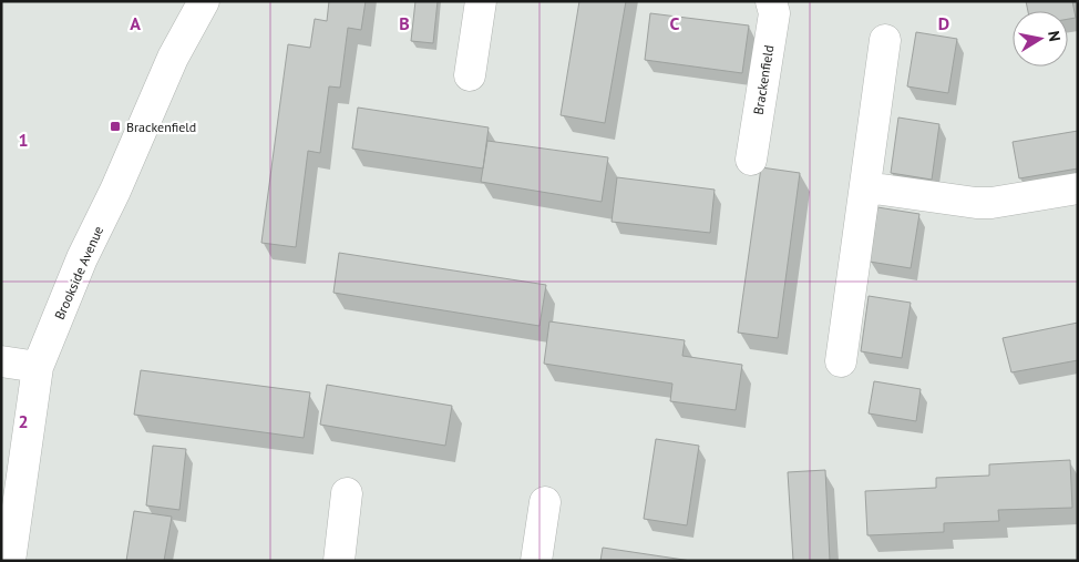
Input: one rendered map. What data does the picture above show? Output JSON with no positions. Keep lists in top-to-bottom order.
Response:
{
  "streets": {
    "street": ["Brackenfield", "Brookside Avenue"]
  },
  "places": {
    "transit": ["Brackenfield"]
  },
  "north": "right",
  "grid": {
    "columns": [
      "A",
      "B",
      "C",
      "D"
    ],
    "rows": ["1", "2"]
  }
}
